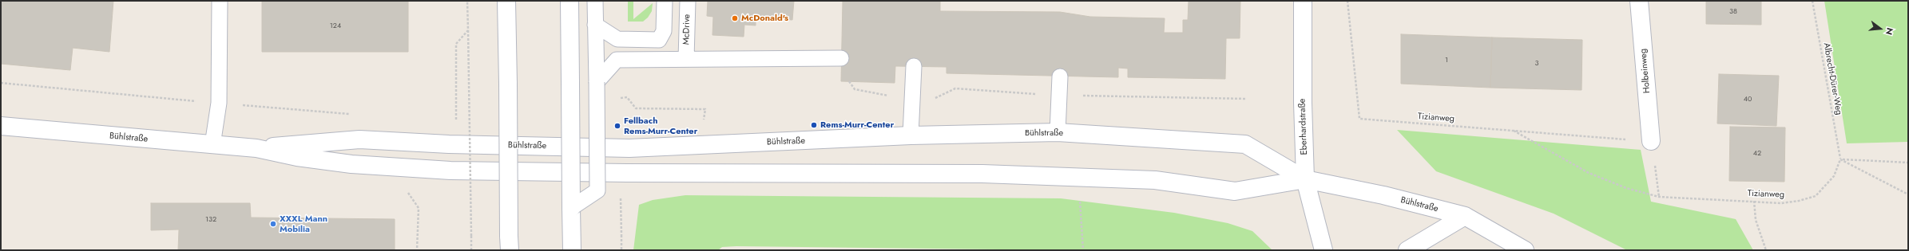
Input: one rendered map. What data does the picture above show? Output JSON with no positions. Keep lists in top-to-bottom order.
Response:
{
  "streets": {
    "main road": ["Holbeinweg", "Eberhardstraße", "Bühlstraße"],
    "lane": ["McDrive"],
    "path": ["Albrecht-Dürer-Weg", "Tizianweg"]
  },
  "crossings": [
    ["Holbeinweg", "Tizianweg"],
    ["Albrecht-Dürer-Weg", "Tizianweg"],
    ["Eberhardstraße", "Bühlstraße"]
  ],
  "places": [
    "McDonald's",
    "Rems-Murr-Center",
    "Fellbach Rems-Murr-Center",
    "XXXL Mann Mobilia"
  ],
  "house_numbers": [
    "38",
    "124",
    "1",
    "3",
    "40",
    "42",
    "132"
  ],
  "north": "right"
}
